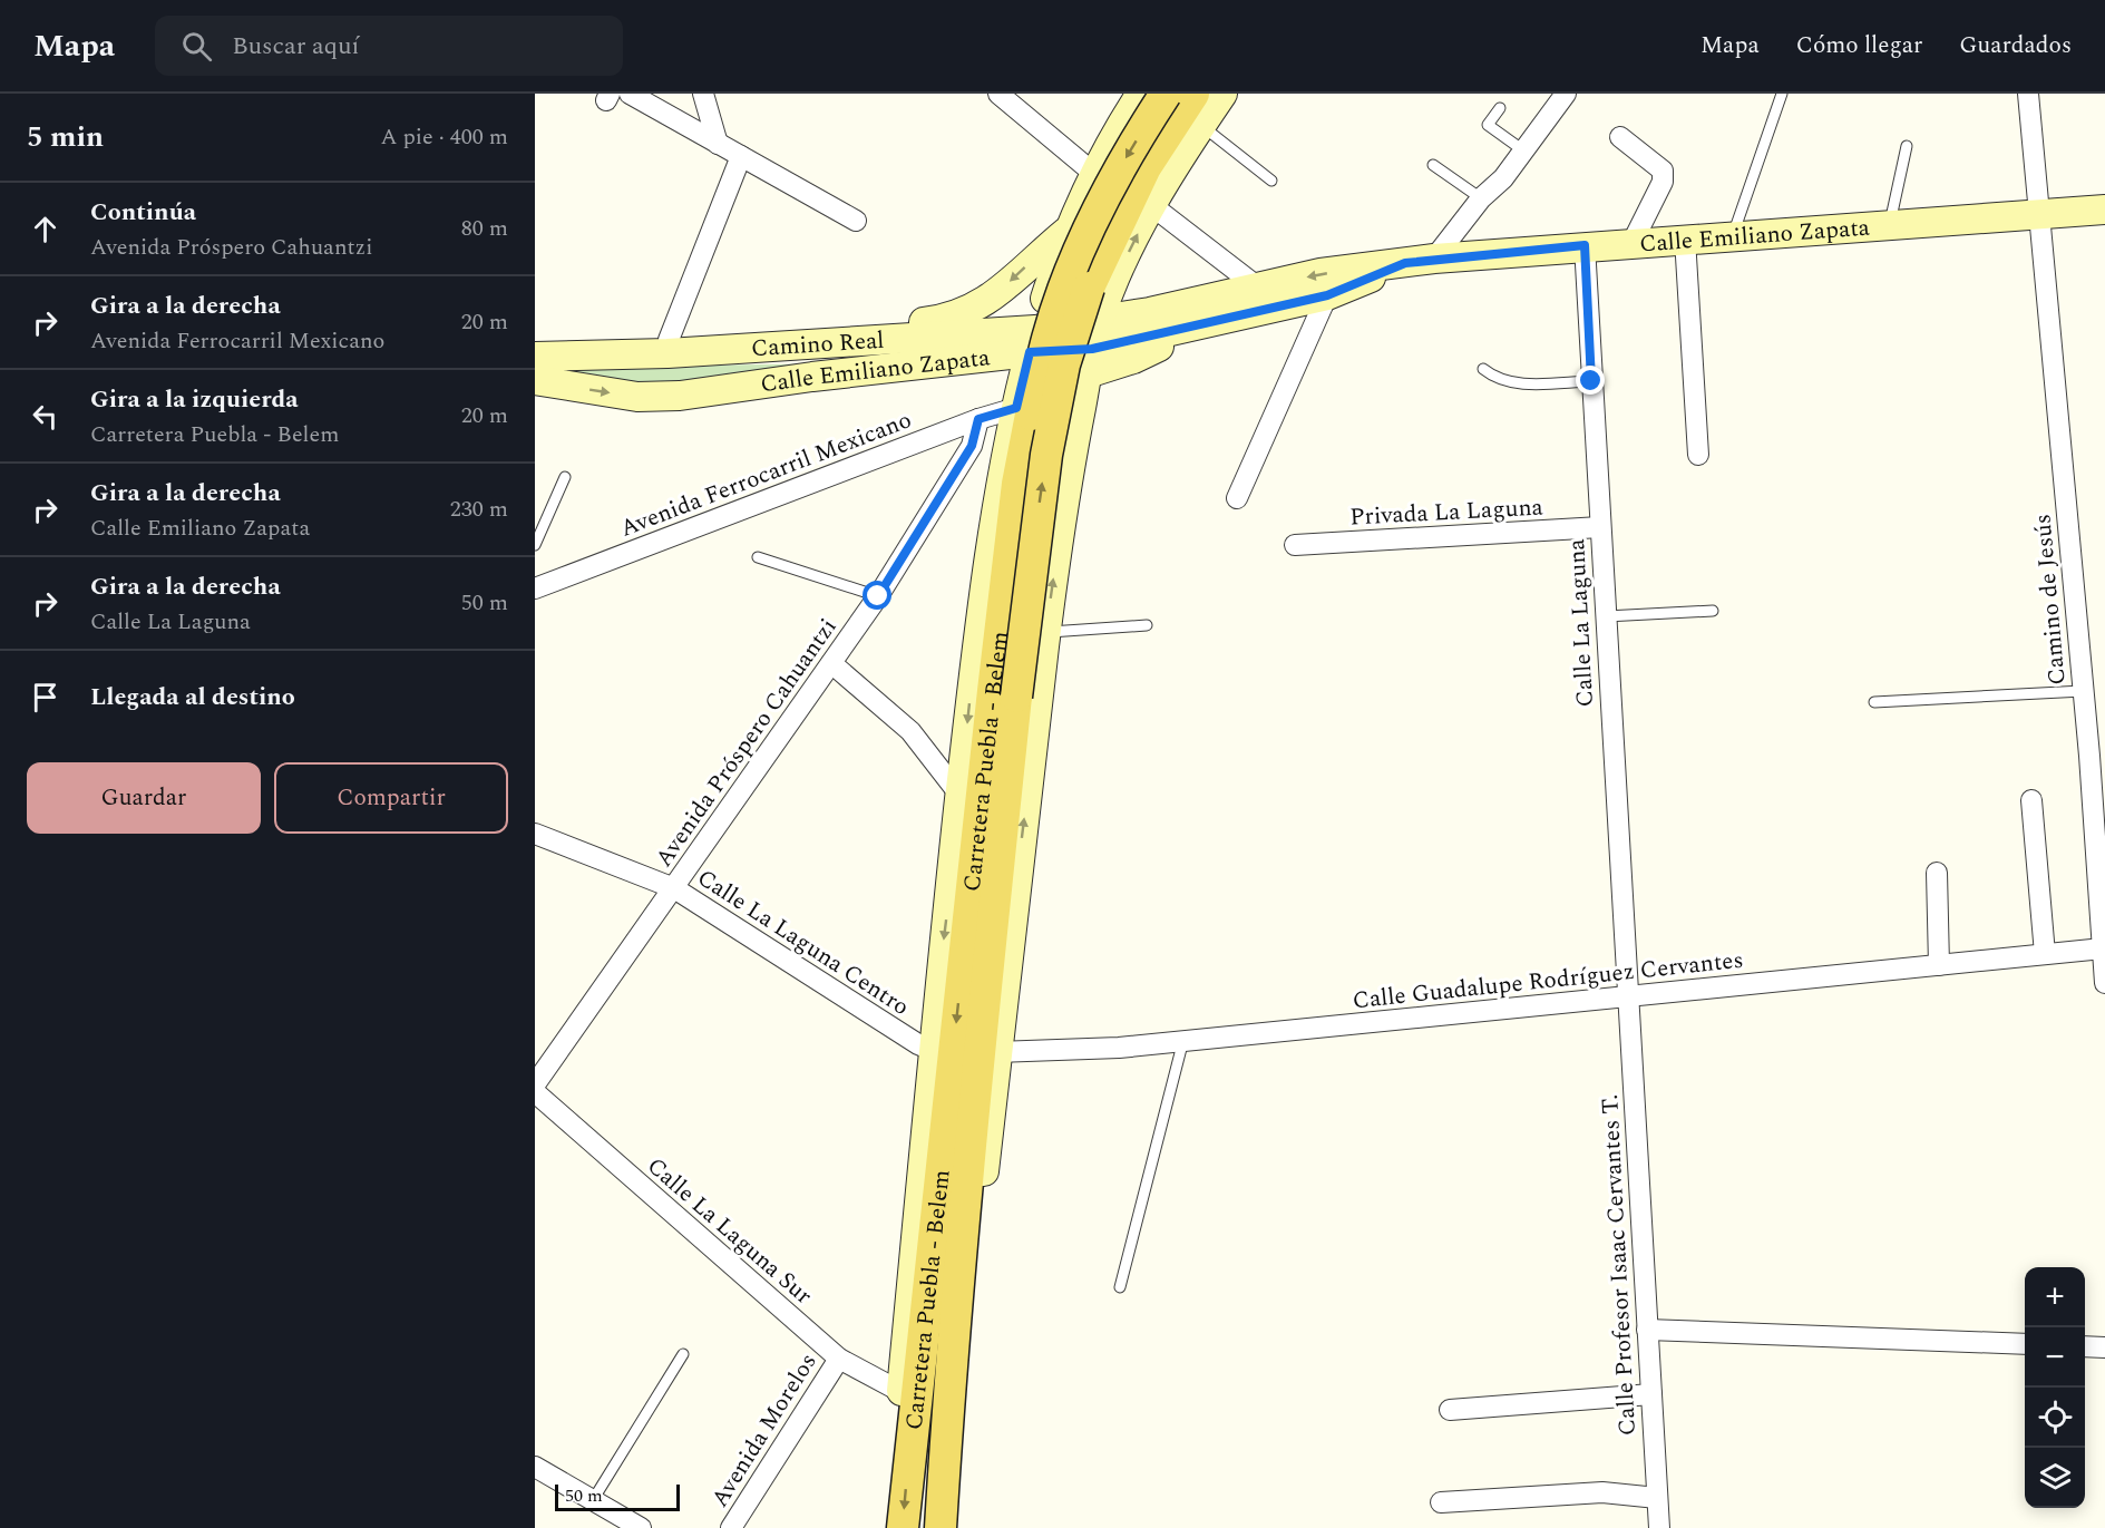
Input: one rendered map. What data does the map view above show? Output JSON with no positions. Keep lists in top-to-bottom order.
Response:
{
  "streets": {
    "main road": ["Calle Emiliano Zapata", "Camino Real", "Carretera Puebla - Belem"],
    "street": [
      "Avenida Ferrocarril Mexicano",
      "Privada La Laguna",
      "Camino de Jesús",
      "Calle La Laguna",
      "Avenida Próspero Cahuantzi",
      "Calle La Laguna Centro",
      "Calle Guadalupe Rodríguez Cervantes",
      "Calle La Laguna Sur",
      "Calle Profesor Isaac Cervantes T.",
      "Avenida Morelos"
    ]
  },
  "crossings": [
    ["Calle Emiliano Zapata", "Camino Real"],
    ["Calle Emiliano Zapata", "Camino de Jesús"],
    ["Calle Emiliano Zapata", "Calle La Laguna"],
    ["Calle Emiliano Zapata", "Carretera Puebla - Belem"],
    ["Camino Real", "Carretera Puebla - Belem"],
    ["Avenida Ferrocarril Mexicano", "Avenida Próspero Cahuantzi"],
    ["Avenida Ferrocarril Mexicano", "Carretera Puebla - Belem"],
    ["Privada La Laguna", "Calle La Laguna"],
    ["Camino de Jesús", "Calle Guadalupe Rodríguez Cervantes"],
    ["Calle La Laguna", "Calle Guadalupe Rodríguez Cervantes"],
    ["Calle La Laguna", "Calle Profesor Isaac Cervantes T."],
    ["Avenida Próspero Cahuantzi", "Calle La Laguna Centro"],
    ["Carretera Puebla - Belem", "Calle La Laguna Centro"],
    ["Carretera Puebla - Belem", "Calle Guadalupe Rodríguez Cervantes"],
    ["Carretera Puebla - Belem", "Calle La Laguna Sur"],
    ["Calle Guadalupe Rodríguez Cervantes", "Calle Profesor Isaac Cervantes T."],
    ["Calle La Laguna Sur", "Avenida Morelos"]
  ],
  "scale_bar": "50 m",
  "page": {
    "header": "Mapa",
    "search": "Buscar aquí",
    "nav": ["Mapa", "Cómo llegar", "Guardados"],
    "heading": ["5 min", "A pie · 400 m"],
    "list": [
      ["Continúa", "Avenida Próspero Cahuantzi", "80 m"],
      ["Gira a la derecha", "Avenida Ferrocarril Mexicano", "20 m"],
      ["Gira a la izquierda", "Carretera Puebla - Belem", "20 m"],
      ["Gira a la derecha", "Calle Emiliano Zapata", "230 m"],
      ["Gira a la derecha", "Calle La Laguna", "50 m"],
      "Llegada al destino"
    ],
    "buttons": ["Guardar", "Compartir"],
    "map_buttons": ["+", "−"],
    "scale": "50 m"
  }
}
